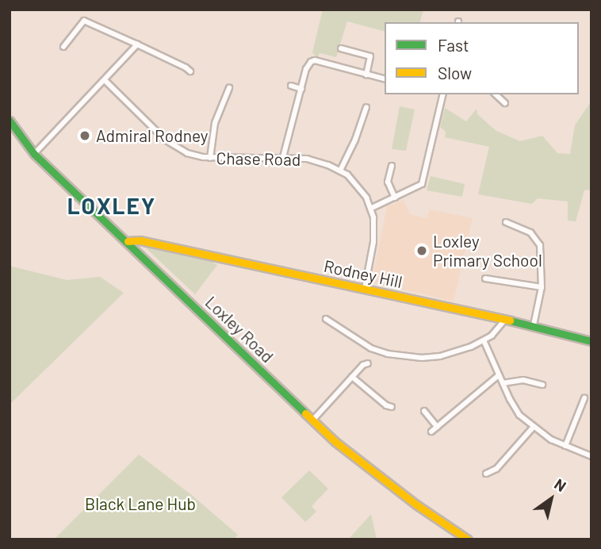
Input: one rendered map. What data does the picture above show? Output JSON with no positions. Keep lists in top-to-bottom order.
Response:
{
  "streets": {
    "main road": ["Rodney Hill", "Loxley Road"],
    "street": ["Chase Road"]
  },
  "crossings": [
    ["Chase Road", "Rodney Hill"],
    ["Rodney Hill", "Loxley Road"]
  ],
  "districts": ["LOXLEY"],
  "parks": ["Black Lane Hub"],
  "places": ["Admiral Rodney", "Loxley Primary School"],
  "legend": ["Fast", "Slow"],
  "north": "top right"
}
